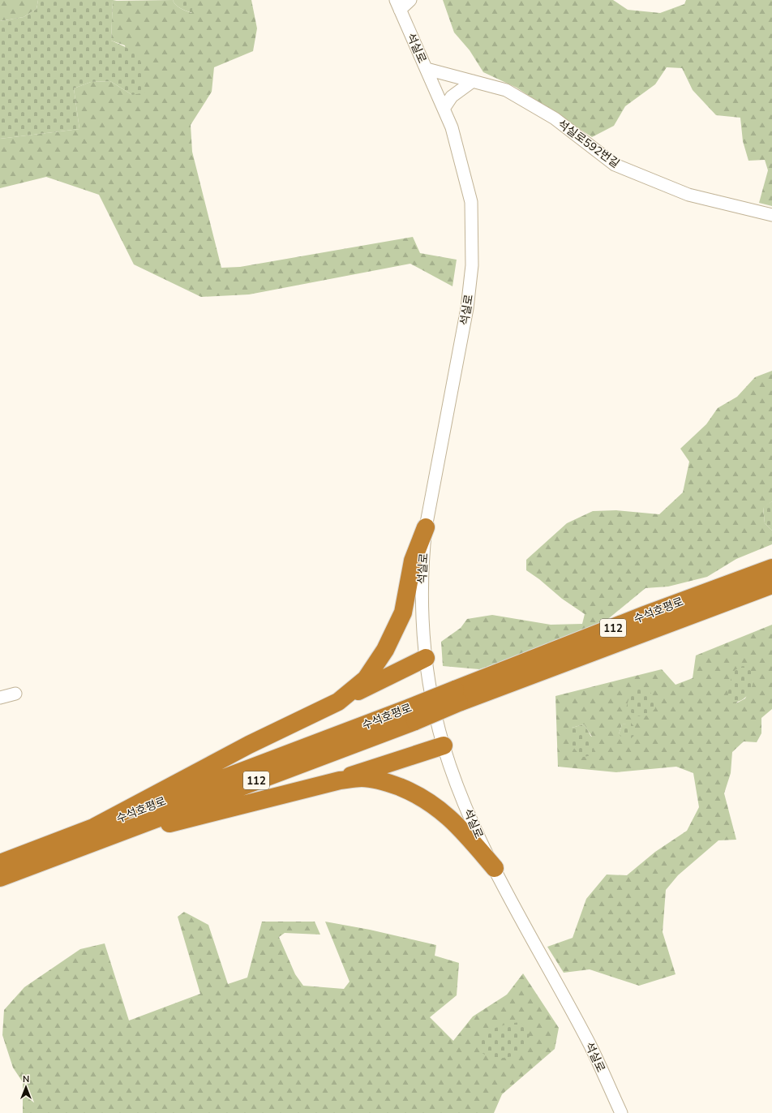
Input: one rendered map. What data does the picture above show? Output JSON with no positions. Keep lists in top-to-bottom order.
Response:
{
  "streets": {
    "highway": ["수석호평로", "112"],
    "street": ["석실로", "석실로592번길"]
  },
  "crossings": [
    ["석실로", "석실로592번길"]
  ],
  "north": "top"
}
